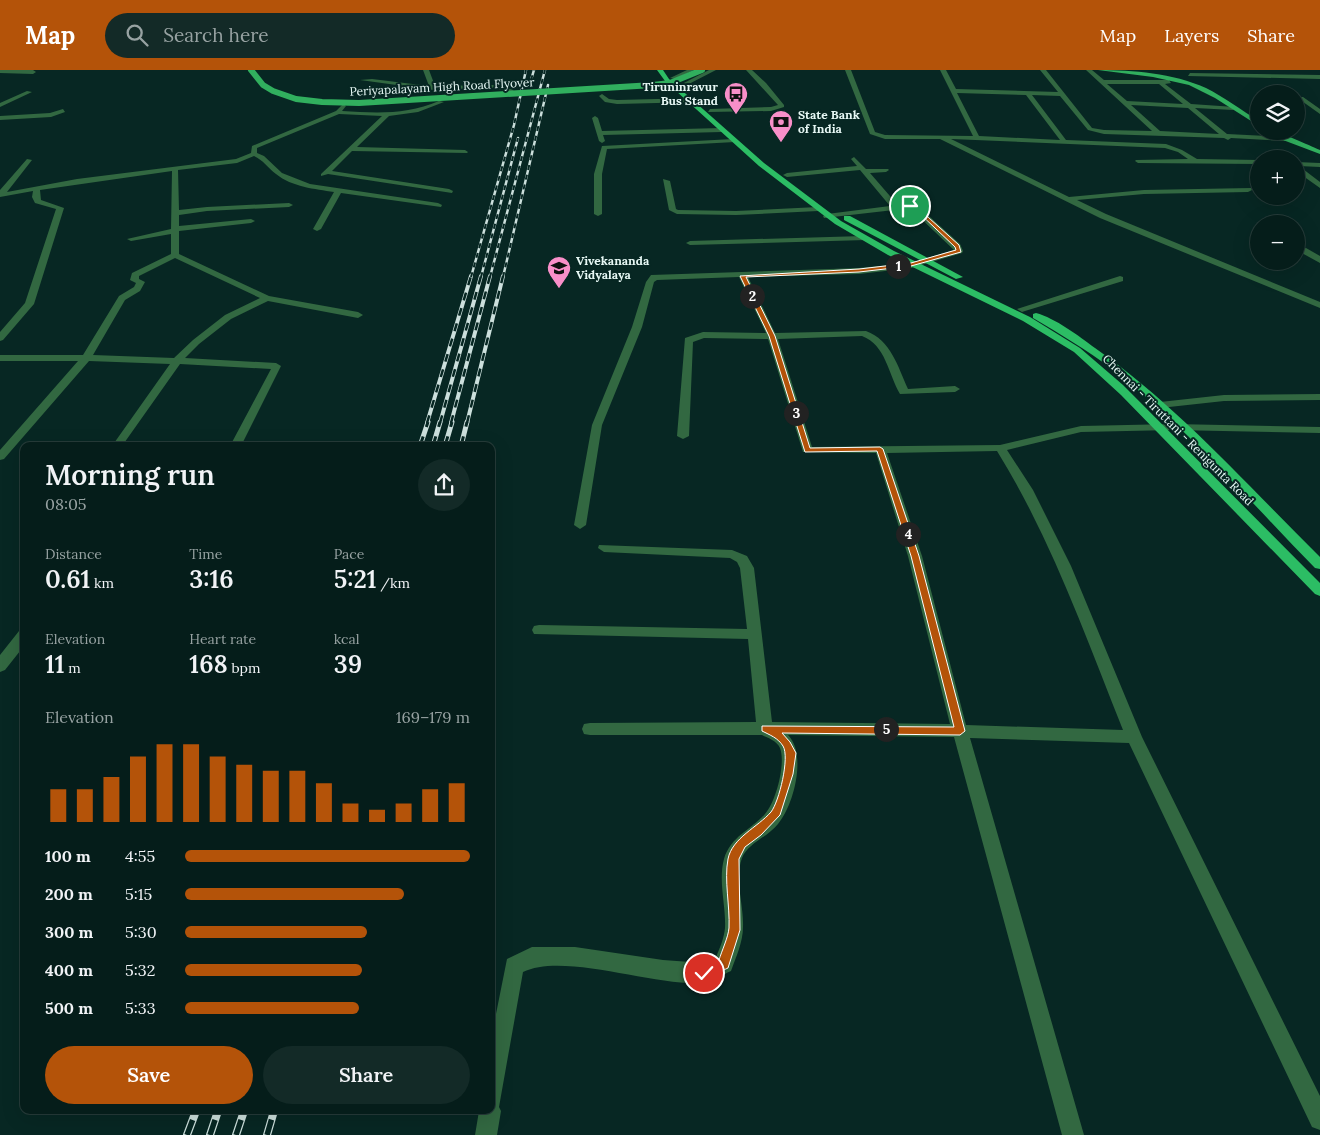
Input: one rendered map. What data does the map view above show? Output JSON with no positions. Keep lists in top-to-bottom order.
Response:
{
  "streets": {
    "highway": ["Chennai - Tiruttani - Renigunta Road"],
    "main road": ["Periyapalayam High Road Flyover"]
  },
  "places": {
    "bus stop": ["Tiruninravur Bus Stand"],
    "bank": ["State Bank of India"],
    "school or university": ["Vivekananda Vidyalaya"]
  },
  "page": {
    "header": "Map",
    "search": "Search here",
    "nav": ["Map", "Layers", "Share"],
    "map_buttons": ["+", "−"],
    "pins": [
      "1",
      "2",
      "3",
      "4",
      "5"
    ],
    "heading": ["Morning run", "08:05"],
    "stats": [
      ["Distance", "0.61 km"],
      ["Time", "3:16"],
      ["Pace", "5:21 /km"],
      ["Elevation", "11 m"],
      ["Heart rate", "168 bpm"],
      ["kcal", "39"]
    ],
    "chart": ["Elevation", "169–179 m"],
    "list": [
      {
        "name": "100 m",
        "note": "4:55"
      },
      {
        "name": "200 m",
        "note": "5:15"
      },
      {
        "name": "300 m",
        "note": "5:30"
      },
      {
        "name": "400 m",
        "note": "5:32"
      },
      {
        "name": "500 m",
        "note": "5:33"
      }
    ],
    "buttons": ["Save", "Share"]
  }
}
